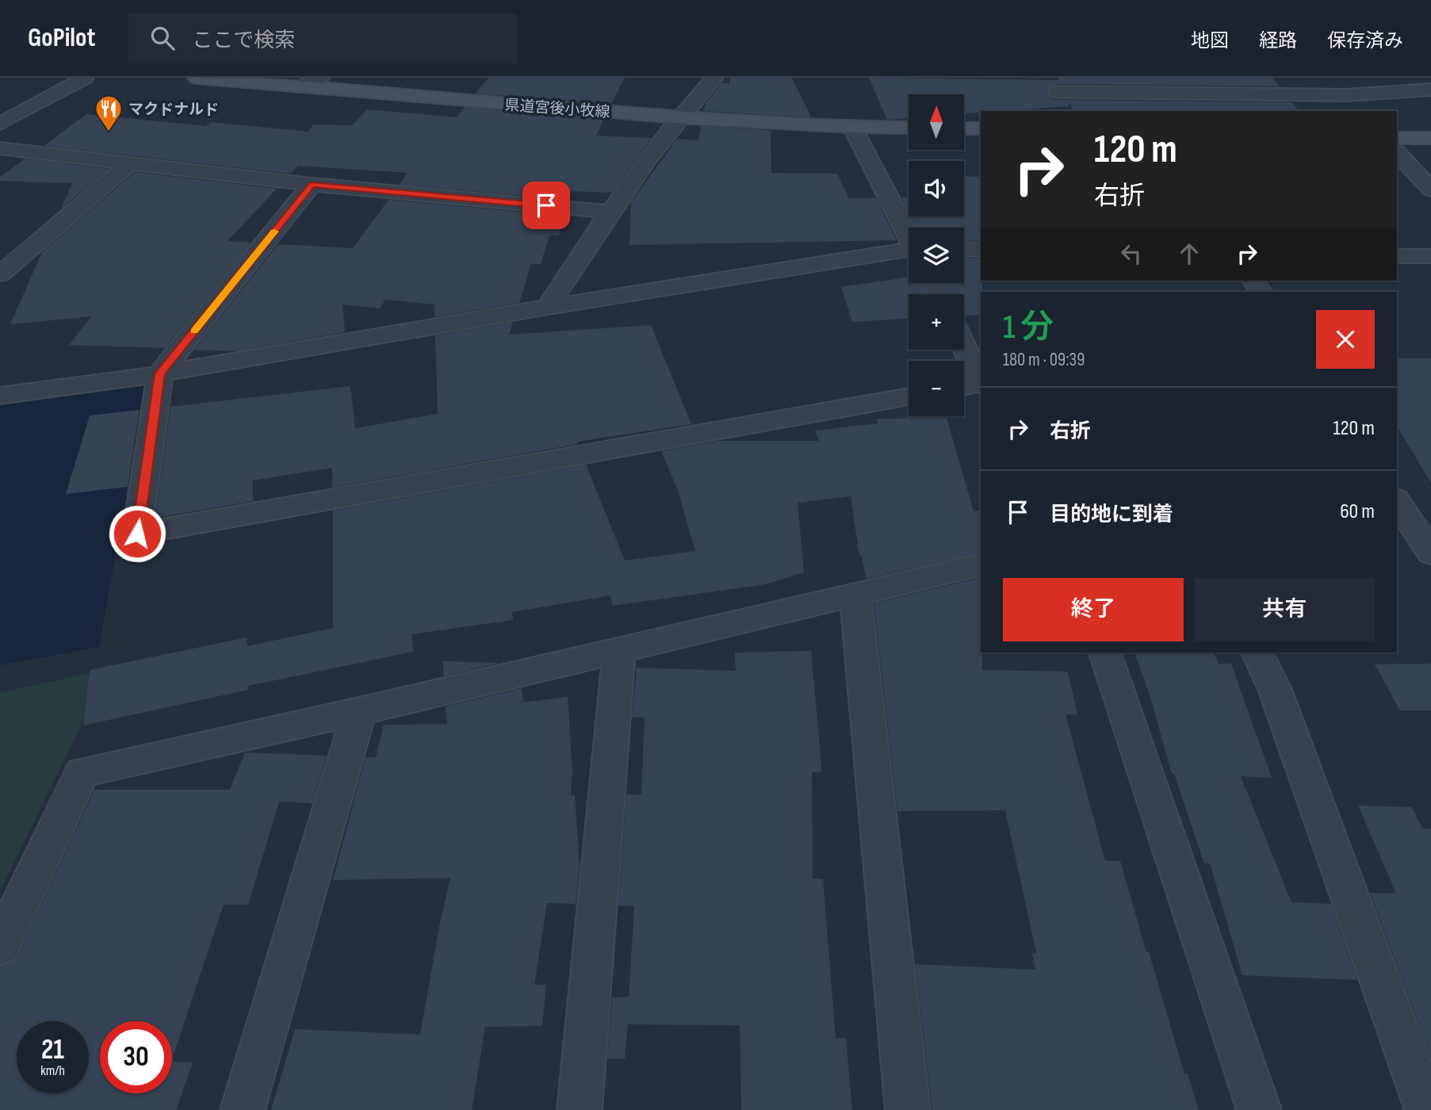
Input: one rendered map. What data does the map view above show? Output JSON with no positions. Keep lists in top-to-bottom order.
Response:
{
  "streets": {
    "main road": ["県道宮後小牧線"]
  },
  "places": {
    "restaurant": ["マクドナルド"]
  },
  "north": "top",
  "page": {
    "header": "GoPilot",
    "search": "ここで検索",
    "nav": ["地図", "経路", "保存済み"],
    "map_buttons": ["+", "−"],
    "turn": ["120 m", "右折"],
    "heading": ["1 分", "180 m · 09:39"],
    "list": [
      {
        "name": "右折",
        "value": "120 m"
      },
      {
        "name": "目的地に到着",
        "value": "60 m"
      }
    ],
    "buttons": ["終了", "共有"],
    "speed": "21 km/h",
    "limit": "30"
  }
}
